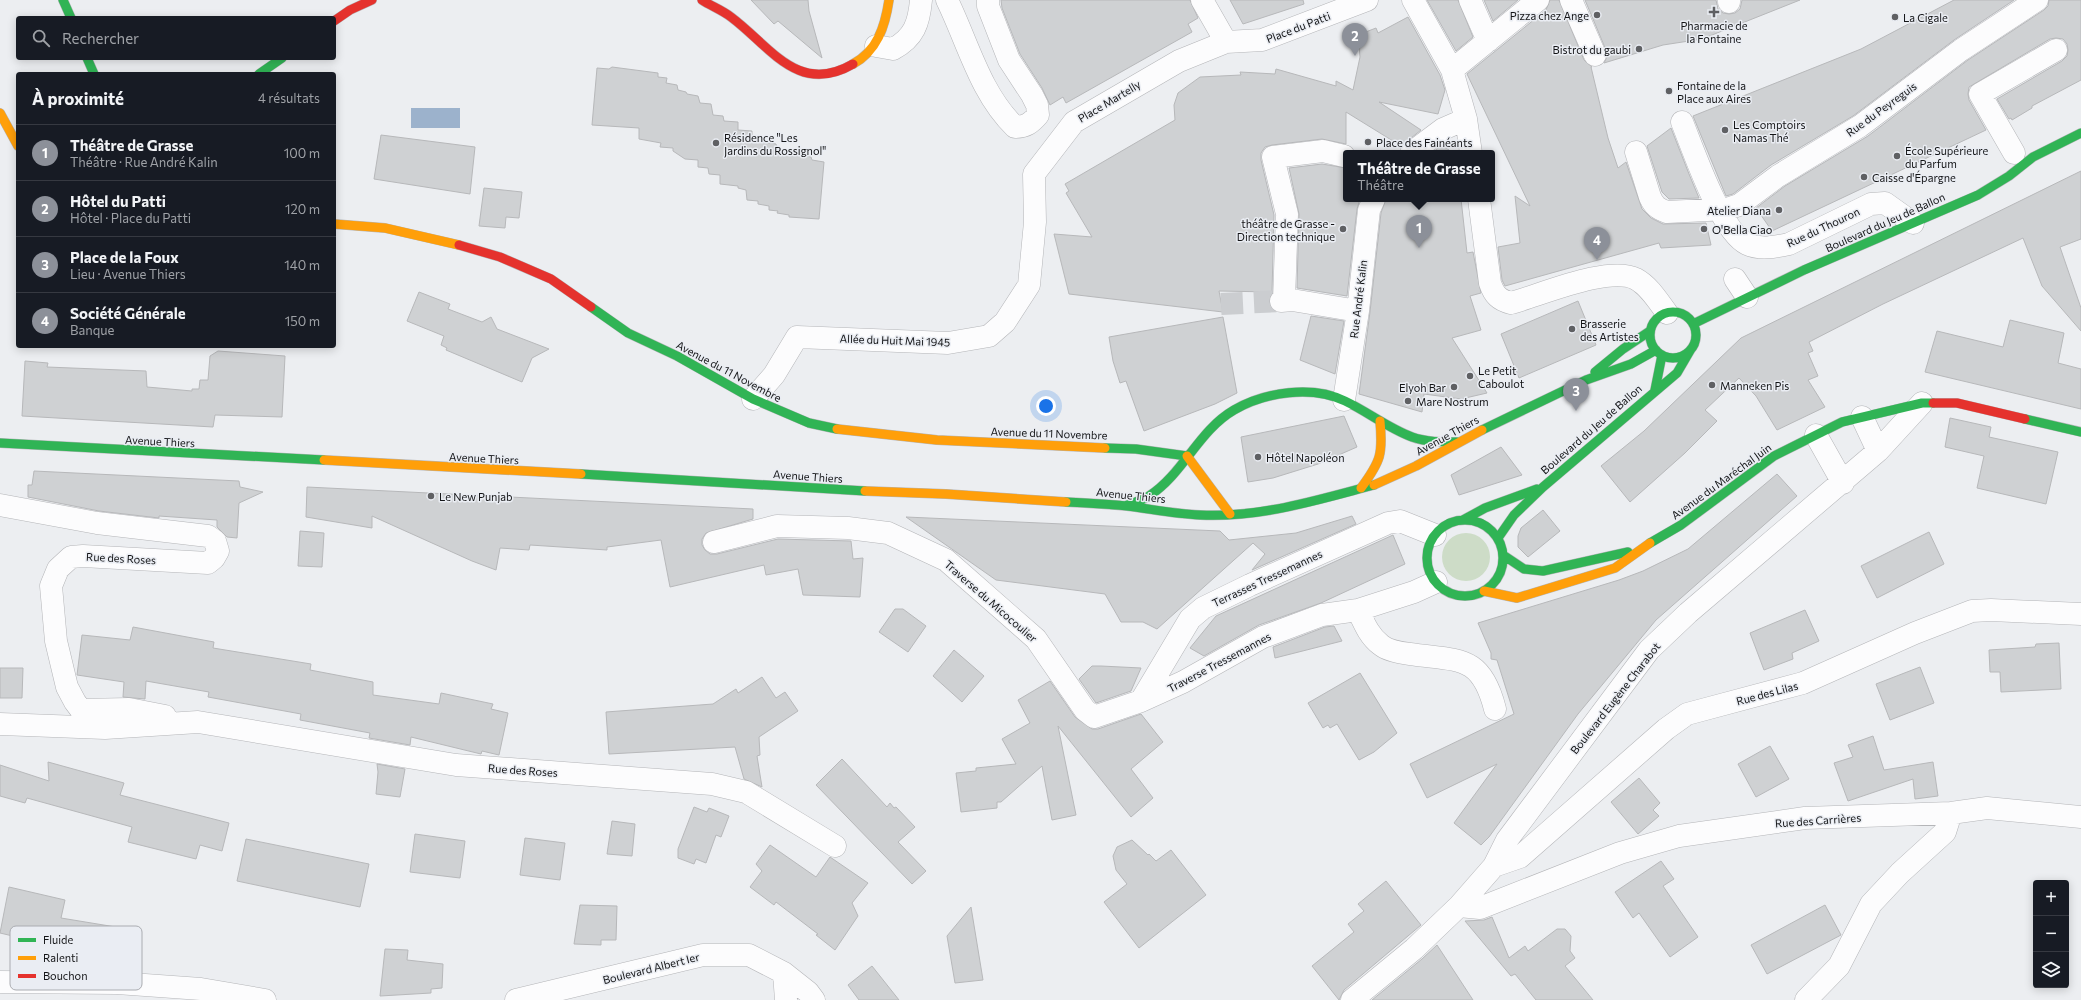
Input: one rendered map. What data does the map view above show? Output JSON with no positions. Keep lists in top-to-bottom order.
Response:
{
  "streets": {
    "main road": [
      "Boulevard du Jeu de Ballon",
      "Avenue du 11 Novembre",
      "Avenue Thiers",
      "Avenue du Maréchal Juin"
    ],
    "street": [
      "Place du Patti",
      "Place Martelly",
      "Rue du Peyreguis",
      "Rue du Thouron",
      "Rue André Kalin",
      "Allée du Huit Mai 1945",
      "Rue des Roses",
      "Terrasses Tressemannes",
      "Traverse du Micocoulier",
      "Traverse Tressemannes",
      "Rue des Lilas",
      "Boulevard Eugène Charabot",
      "Rue des Carrières",
      "Boulevard Albert Ier"
    ]
  },
  "crossings": [
    ["Place du Patti", "Place Martelly"],
    ["Place Martelly", "Allée du Huit Mai 1945"],
    ["Rue du Peyreguis", "Rue du Thouron"],
    ["Boulevard du Jeu de Ballon", "Rue du Thouron"],
    ["Boulevard du Jeu de Ballon", "Avenue Thiers"],
    ["Boulevard du Jeu de Ballon", "Avenue du Maréchal Juin"],
    ["Boulevard du Jeu de Ballon", "Terrasses Tressemannes"],
    ["Boulevard du Jeu de Ballon", "Traverse Tressemannes"],
    ["Allée du Huit Mai 1945", "Avenue du 11 Novembre"],
    ["Avenue du Maréchal Juin", "Terrasses Tressemannes"],
    ["Avenue du Maréchal Juin", "Traverse Tressemannes"],
    ["Avenue du Maréchal Juin", "Boulevard Eugène Charabot"],
    ["Terrasses Tressemannes", "Traverse Tressemannes"],
    ["Traverse du Micocoulier", "Traverse Tressemannes"],
    ["Rue des Lilas", "Boulevard Eugène Charabot"],
    ["Boulevard Eugène Charabot", "Rue des Carrières"]
  ],
  "places": {
    "health": ["Pharmacie de la Fontaine"],
    "other": [
      "Pizza chez Ange",
      "La Cigale",
      "Bistrot du gaubi",
      "Fontaine de la Place aux Aires",
      "Les Comptoirs Namas Thé",
      "Place des Fainéants",
      "Résidence \"Les Jardins du Rossignol\"",
      "École Supérieure du Parfum",
      "Caisse d'Épargne",
      "Atelier Diana",
      "théâtre de Grasse - Direction technique",
      "O'Bella Ciao",
      "Brasserie des Artistes",
      "Le Petit Caboulot",
      "Manneken Pis",
      "Elyoh Bar",
      "Mare Nostrum",
      "Hôtel Napoléon",
      "Le New Punjab"
    ]
  },
  "legend": ["Fluide", "Ralenti", "Bouchon"],
  "page": {
    "search": "Rechercher",
    "pins": [
      "2",
      "1",
      "4",
      "3"
    ],
    "heading": ["À proximité", "4 résultats"],
    "list": [
      {
        "mark": "1",
        "name": "Théâtre de Grasse",
        "note": "Théâtre · Rue André Kalin",
        "value": "100 m"
      },
      {
        "mark": "2",
        "name": "Hôtel du Patti",
        "note": "Hôtel · Place du Patti",
        "value": "120 m"
      },
      {
        "mark": "3",
        "name": "Place de la Foux",
        "note": "Lieu · Avenue Thiers",
        "value": "140 m"
      },
      {
        "mark": "4",
        "name": "Société Générale",
        "note": "Banque",
        "value": "150 m"
      }
    ],
    "popup": ["Théâtre de Grasse", "Théâtre"],
    "map_buttons": ["+", "−"]
  }
}
